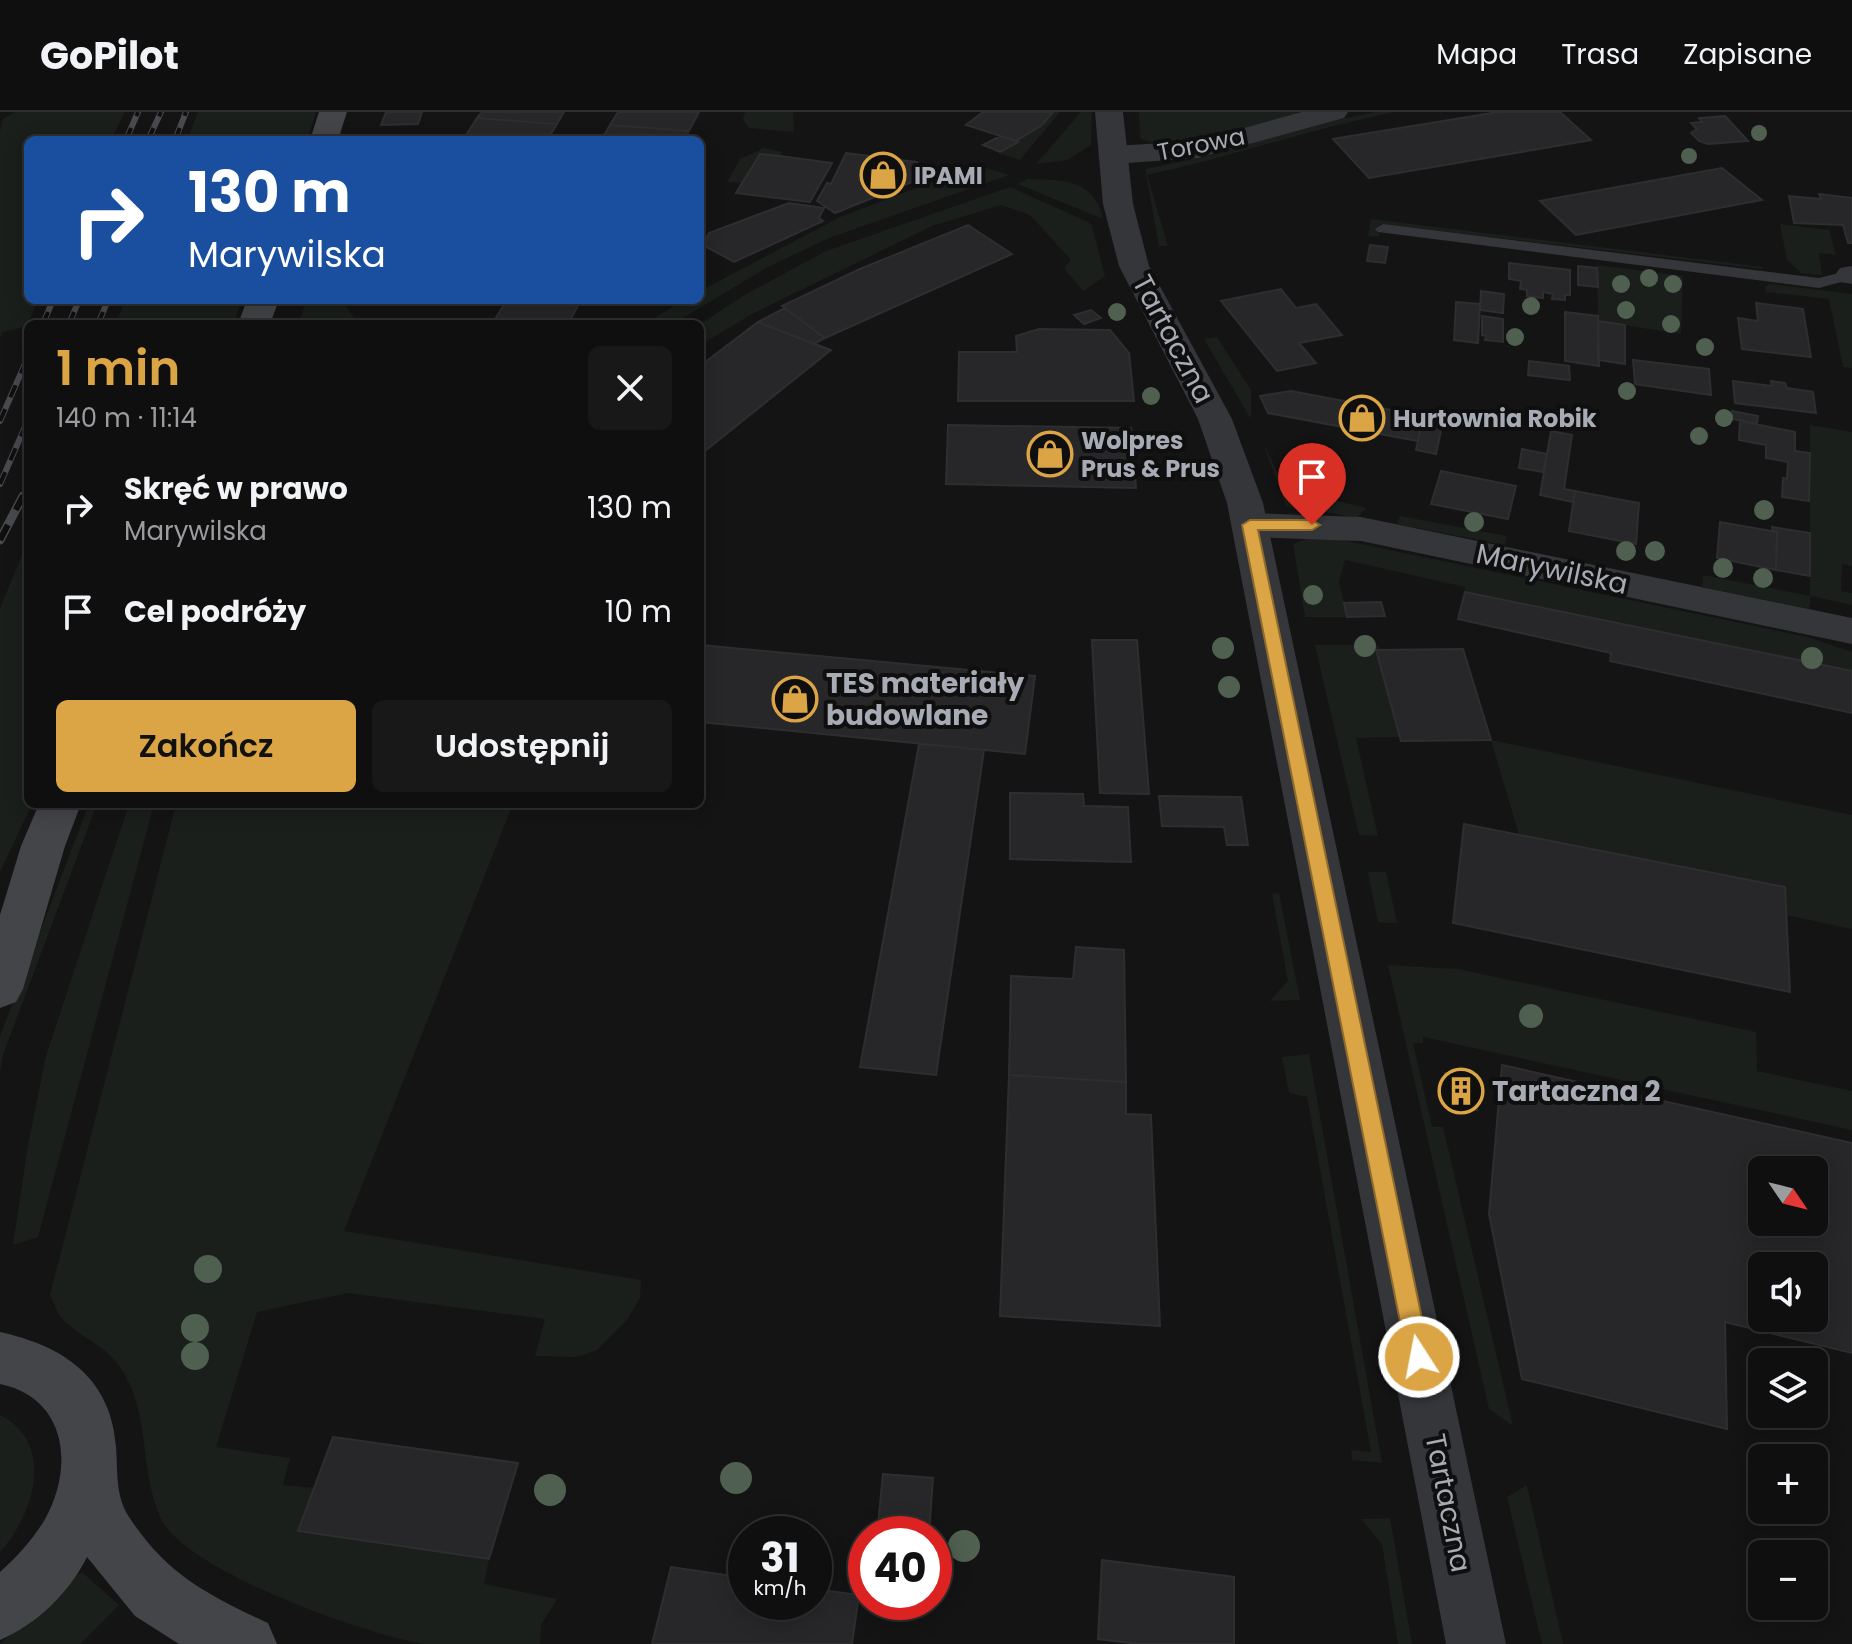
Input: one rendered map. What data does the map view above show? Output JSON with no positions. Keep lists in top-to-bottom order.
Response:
{
  "streets": {
    "street": ["Torowa", "Tartaczna", "Marywilska"]
  },
  "crossings": [
    ["Torowa", "Tartaczna"],
    ["Tartaczna", "Marywilska"]
  ],
  "places": {
    "shop": [
      "IPAMI",
      "Hurtownia Robik",
      "Wolpres Prus & Prus",
      "TES materiały budowlane"
    ],
    "building": ["Tartaczna 2"]
  },
  "north": "bottom right",
  "page": {
    "header": "GoPilot",
    "nav": ["Mapa", "Trasa", "Zapisane"],
    "turn": ["130 m", "Marywilska"],
    "heading": ["1 min", "140 m · 11:14"],
    "list": [
      {
        "name": "Skręć w prawo",
        "note": "Marywilska",
        "value": "130 m"
      },
      {
        "name": "Cel podróży",
        "value": "10 m"
      }
    ],
    "buttons": ["Zakończ", "Udostępnij"],
    "map_buttons": ["+", "−"],
    "speed": "31 km/h",
    "limit": "40"
  }
}
